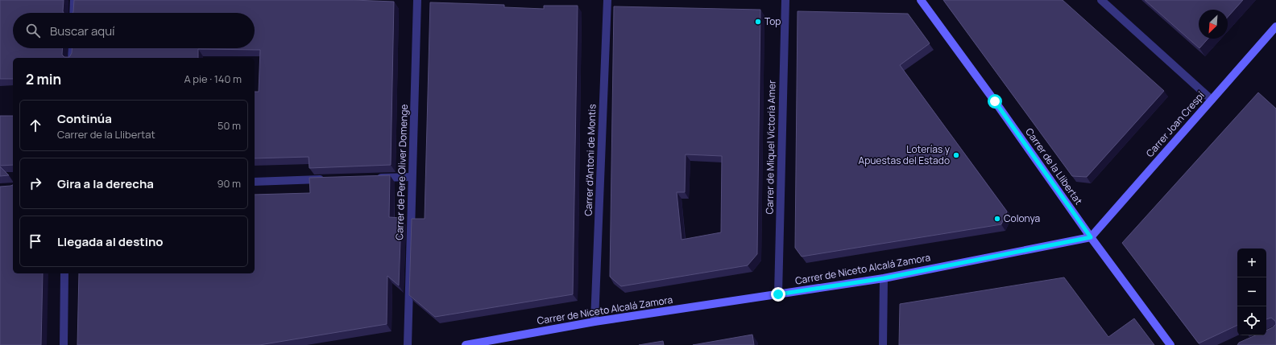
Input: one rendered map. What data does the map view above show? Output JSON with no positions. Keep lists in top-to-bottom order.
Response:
{
  "streets": {
    "street": [
      "Carrer Joan Crespí",
      "Carrer de Miquel Victorià Amer",
      "Carrer d'Antoni de Montis",
      "Carrer de la Llibertat",
      "Carrer de Pere Oliver Domenge",
      "Carrer de Niceto Alcalá Zamora"
    ]
  },
  "crossings": [
    ["Carrer Joan Crespí", "Carrer de la Llibertat"],
    ["Carrer Joan Crespí", "Carrer de Niceto Alcalá Zamora"],
    ["Carrer de Miquel Victorià Amer", "Carrer de Niceto Alcalá Zamora"],
    ["Carrer d'Antoni de Montis", "Carrer de Niceto Alcalá Zamora"],
    ["Carrer de la Llibertat", "Carrer de Niceto Alcalá Zamora"]
  ],
  "places": ["Top", "Loterías y Apuestas del Estado", "Colonya"],
  "north": "bottom left",
  "page": {
    "search": "Buscar aquí",
    "heading": ["2 min", "A pie · 140 m"],
    "list": [
      ["Continúa", "Carrer de la Llibertat", "50 m"],
      ["Gira a la derecha", "90 m"],
      "Llegada al destino"
    ],
    "map_buttons": ["+", "−"]
  }
}
